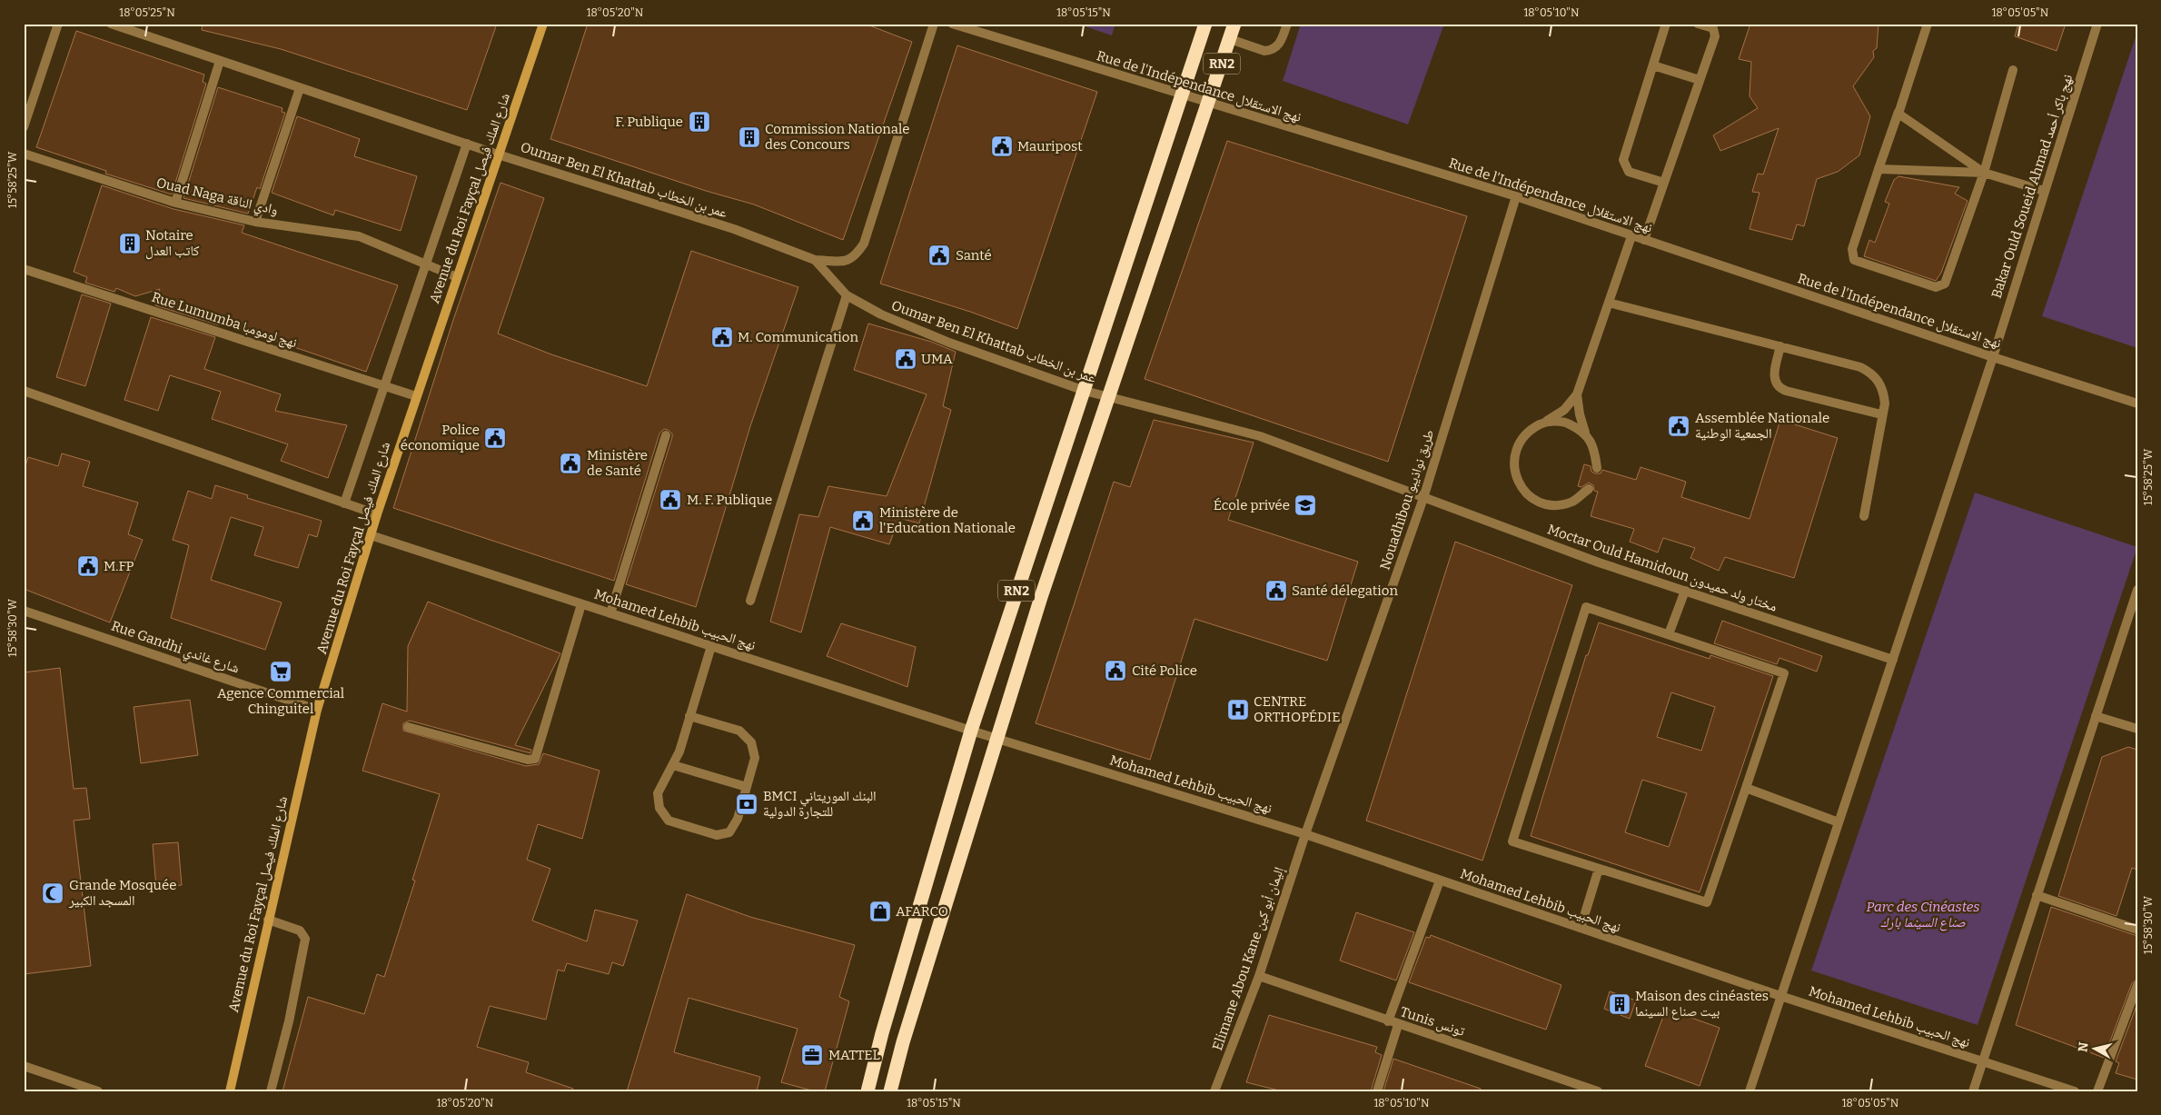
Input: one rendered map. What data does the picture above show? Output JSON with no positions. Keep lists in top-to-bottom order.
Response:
{
  "streets": {
    "highway": ["RN2"],
    "street": [
      "Rue de l'Indépendance نهج الاستقلال",
      "Oumar Ben El Khattab عمر بن الخطاب",
      "Bakar Ould Soueid Ahmad نهج باكر أحمد",
      "Ouad Naga وادي الناقة",
      "Avenue du Roi Fayçal شارع الملك فيصل",
      "Rue Lumumba نهج لومومبا",
      "Nouadhibou طريق نواذيبو",
      "Moctar Ould Hamidoun مختار ولد حميدون",
      "Mohamed Lehbib نهج الحبيب",
      "Rue Gandhi شارع غاندي",
      "Elimane Abou Kane إليمان أبو كين",
      "Tunis تونس"
    ]
  },
  "crossings": [
    ["RN2", "Rue de l'Indépendance نهج الاستقلال"],
    ["RN2", "Oumar Ben El Khattab عمر بن الخطاب"],
    ["RN2", "Mohamed Lehbib نهج الحبيب"],
    ["Rue de l'Indépendance نهج الاستقلال", "Bakar Ould Soueid Ahmad نهج باكر أحمد"],
    ["Rue de l'Indépendance نهج الاستقلال", "Nouadhibou طريق نواذيبو"],
    ["Oumar Ben El Khattab عمر بن الخطاب", "Avenue du Roi Fayçal شارع الملك فيصل"],
    ["Oumar Ben El Khattab عمر بن الخطاب", "Nouadhibou طريق نواذيبو"],
    ["Oumar Ben El Khattab عمر بن الخطاب", "Moctar Ould Hamidoun مختار ولد حميدون"],
    ["Bakar Ould Soueid Ahmad نهج باكر أحمد", "Moctar Ould Hamidoun مختار ولد حميدون"],
    ["Bakar Ould Soueid Ahmad نهج باكر أحمد", "Mohamed Lehbib نهج الحبيب"],
    ["Ouad Naga وادي الناقة", "Avenue du Roi Fayçal شارع الملك فيصل"],
    ["Avenue du Roi Fayçal شارع الملك فيصل", "Rue Lumumba نهج لومومبا"],
    ["Avenue du Roi Fayçal شارع الملك فيصل", "Mohamed Lehbib نهج الحبيب"],
    ["Avenue du Roi Fayçal شارع الملك فيصل", "Rue Gandhi شارع غاندي"],
    ["Nouadhibou طريق نواذيبو", "Moctar Ould Hamidoun مختار ولد حميدون"],
    ["Nouadhibou طريق نواذيبو", "Mohamed Lehbib نهج الحبيب"],
    ["Nouadhibou طريق نواذيبو", "Elimane Abou Kane إليمان أبو كين"],
    ["Mohamed Lehbib نهج الحبيب", "Elimane Abou Kane إليمان أبو كين"],
    ["Elimane Abou Kane إليمان أبو كين", "Tunis تونس"]
  ],
  "parks": ["Parc des Cinéastes صناع السينما بارك"],
  "places": {
    "building": [
      "F. Publique",
      "Commission Nationale des Concours",
      "Notaire كاتب العدل",
      "Maison des cinéastes بيت صناع السينما"
    ],
    "public building": [
      "Mauripost",
      "Santé",
      "M. Communication",
      "UMA",
      "Assemblée Nationale الجمعية الوطنية",
      "Police économique",
      "Ministère de Santé",
      "M. F. Publique",
      "Ministère de l'Education Nationale",
      "M.FP",
      "Santé délegation",
      "Cité Police"
    ],
    "school or university": ["École privée"],
    "supermarket": ["Agence Commercial Chinguitel"],
    "hospital": ["CENTRE ORTHOPÉDIE"],
    "bank": ["BMCI البنك الموريتاني للتجارة الدولية"],
    "mosque": ["Grande Mosquée المسجد الكبير"],
    "shop": ["AFARCO"],
    "office": ["MATTEL"]
  },
  "north": "left",
  "coordinates": [
    "18°05'25\"N",
    "18°05'20\"N",
    "18°05'15\"N",
    "18°05'10\"N",
    "18°05'05\"N",
    "15°58'25\"W",
    "15°58'30\"W"
  ]
}
